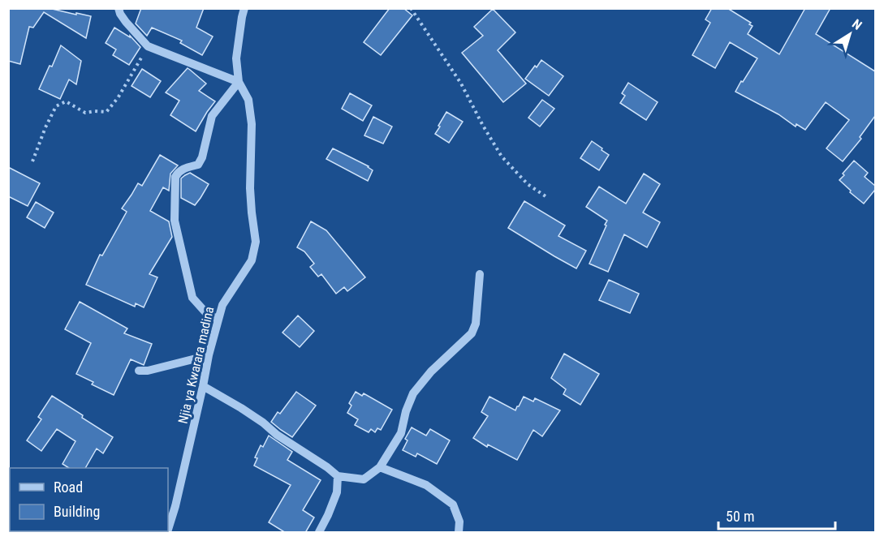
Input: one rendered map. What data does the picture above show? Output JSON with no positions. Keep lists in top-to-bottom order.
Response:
{
  "streets": {
    "street": ["Njia ya Kwarara madina"]
  },
  "legend": ["Road", "Building"],
  "scale_bar": "50 m",
  "north": "top right"
}
